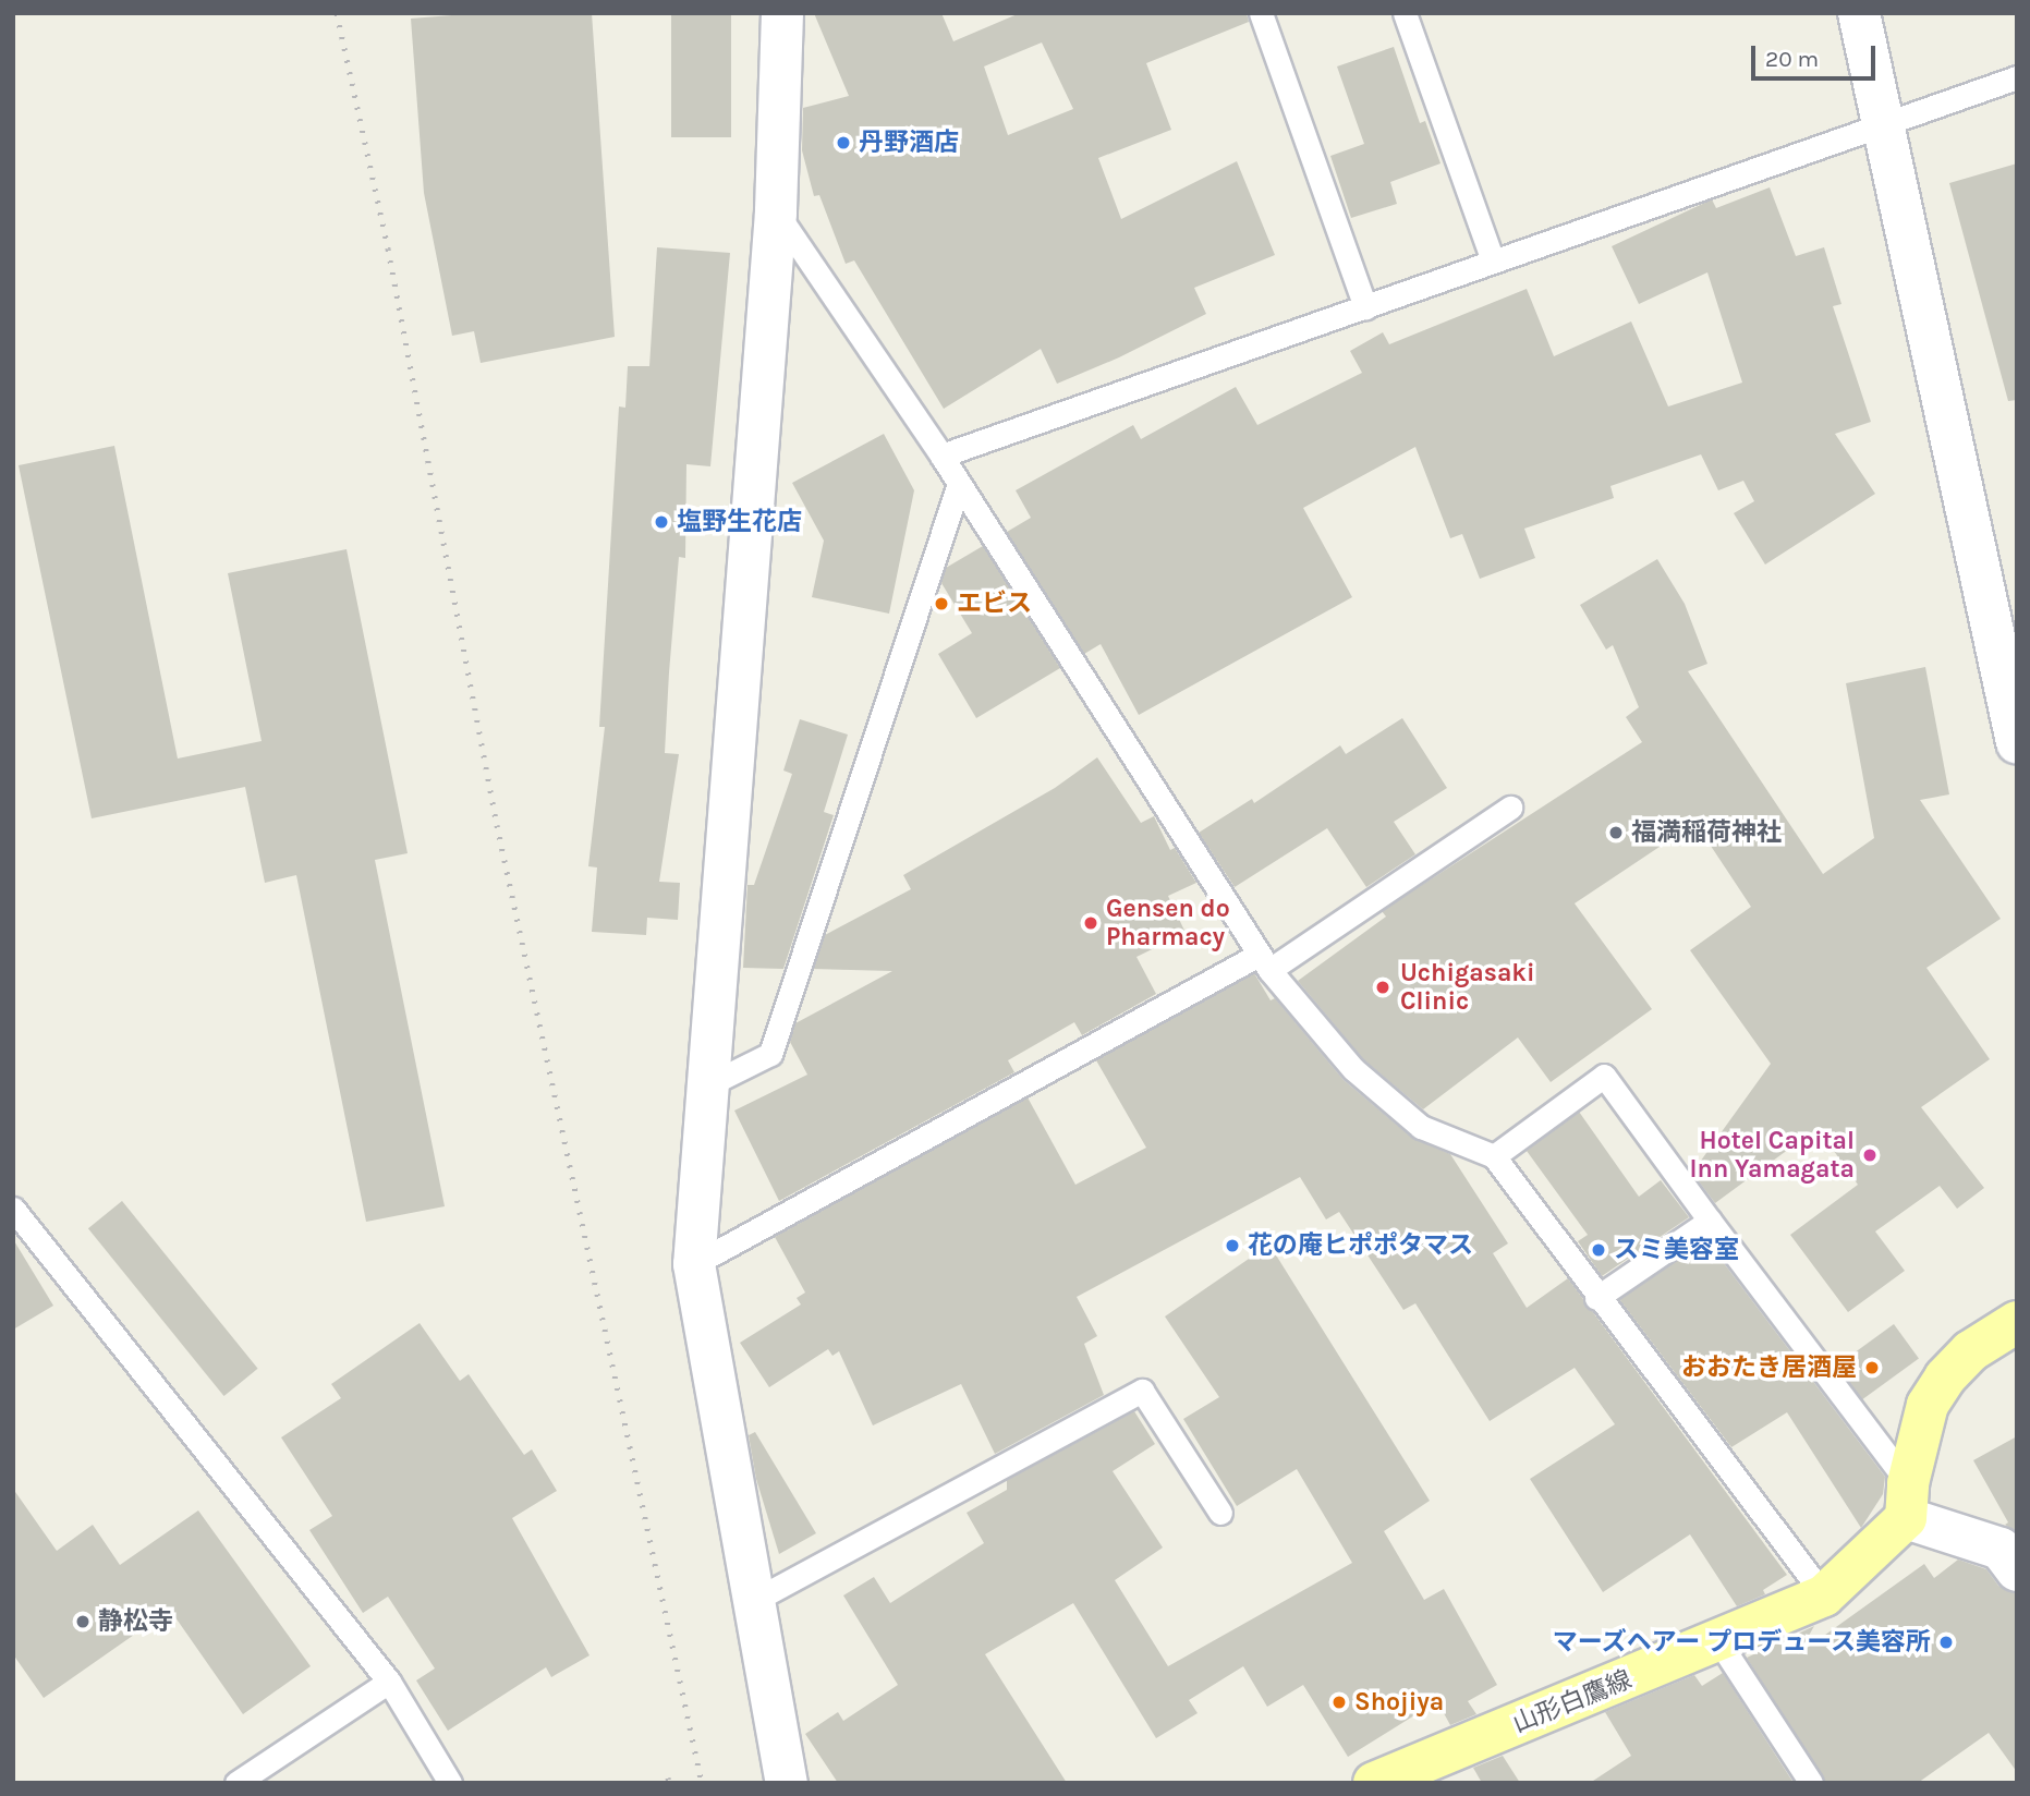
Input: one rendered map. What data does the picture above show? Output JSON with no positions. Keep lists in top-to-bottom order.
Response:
{
  "streets": {
    "main road": ["山形白鷹線"]
  },
  "places": [
    "丹野酒店",
    "塩野生花店",
    "エビス",
    "福満稲荷神社",
    "Gensen do Pharmacy",
    "Uchigasaki Clinic",
    "Hotel Capital Inn Yamagata",
    "花の庵ヒポポタマス",
    "スミ美容室",
    "おおたき居酒屋",
    "静松寺",
    "マーズヘアー プロデュース美容所",
    "Shojiya"
  ],
  "scale_bar": "20 m"
}
